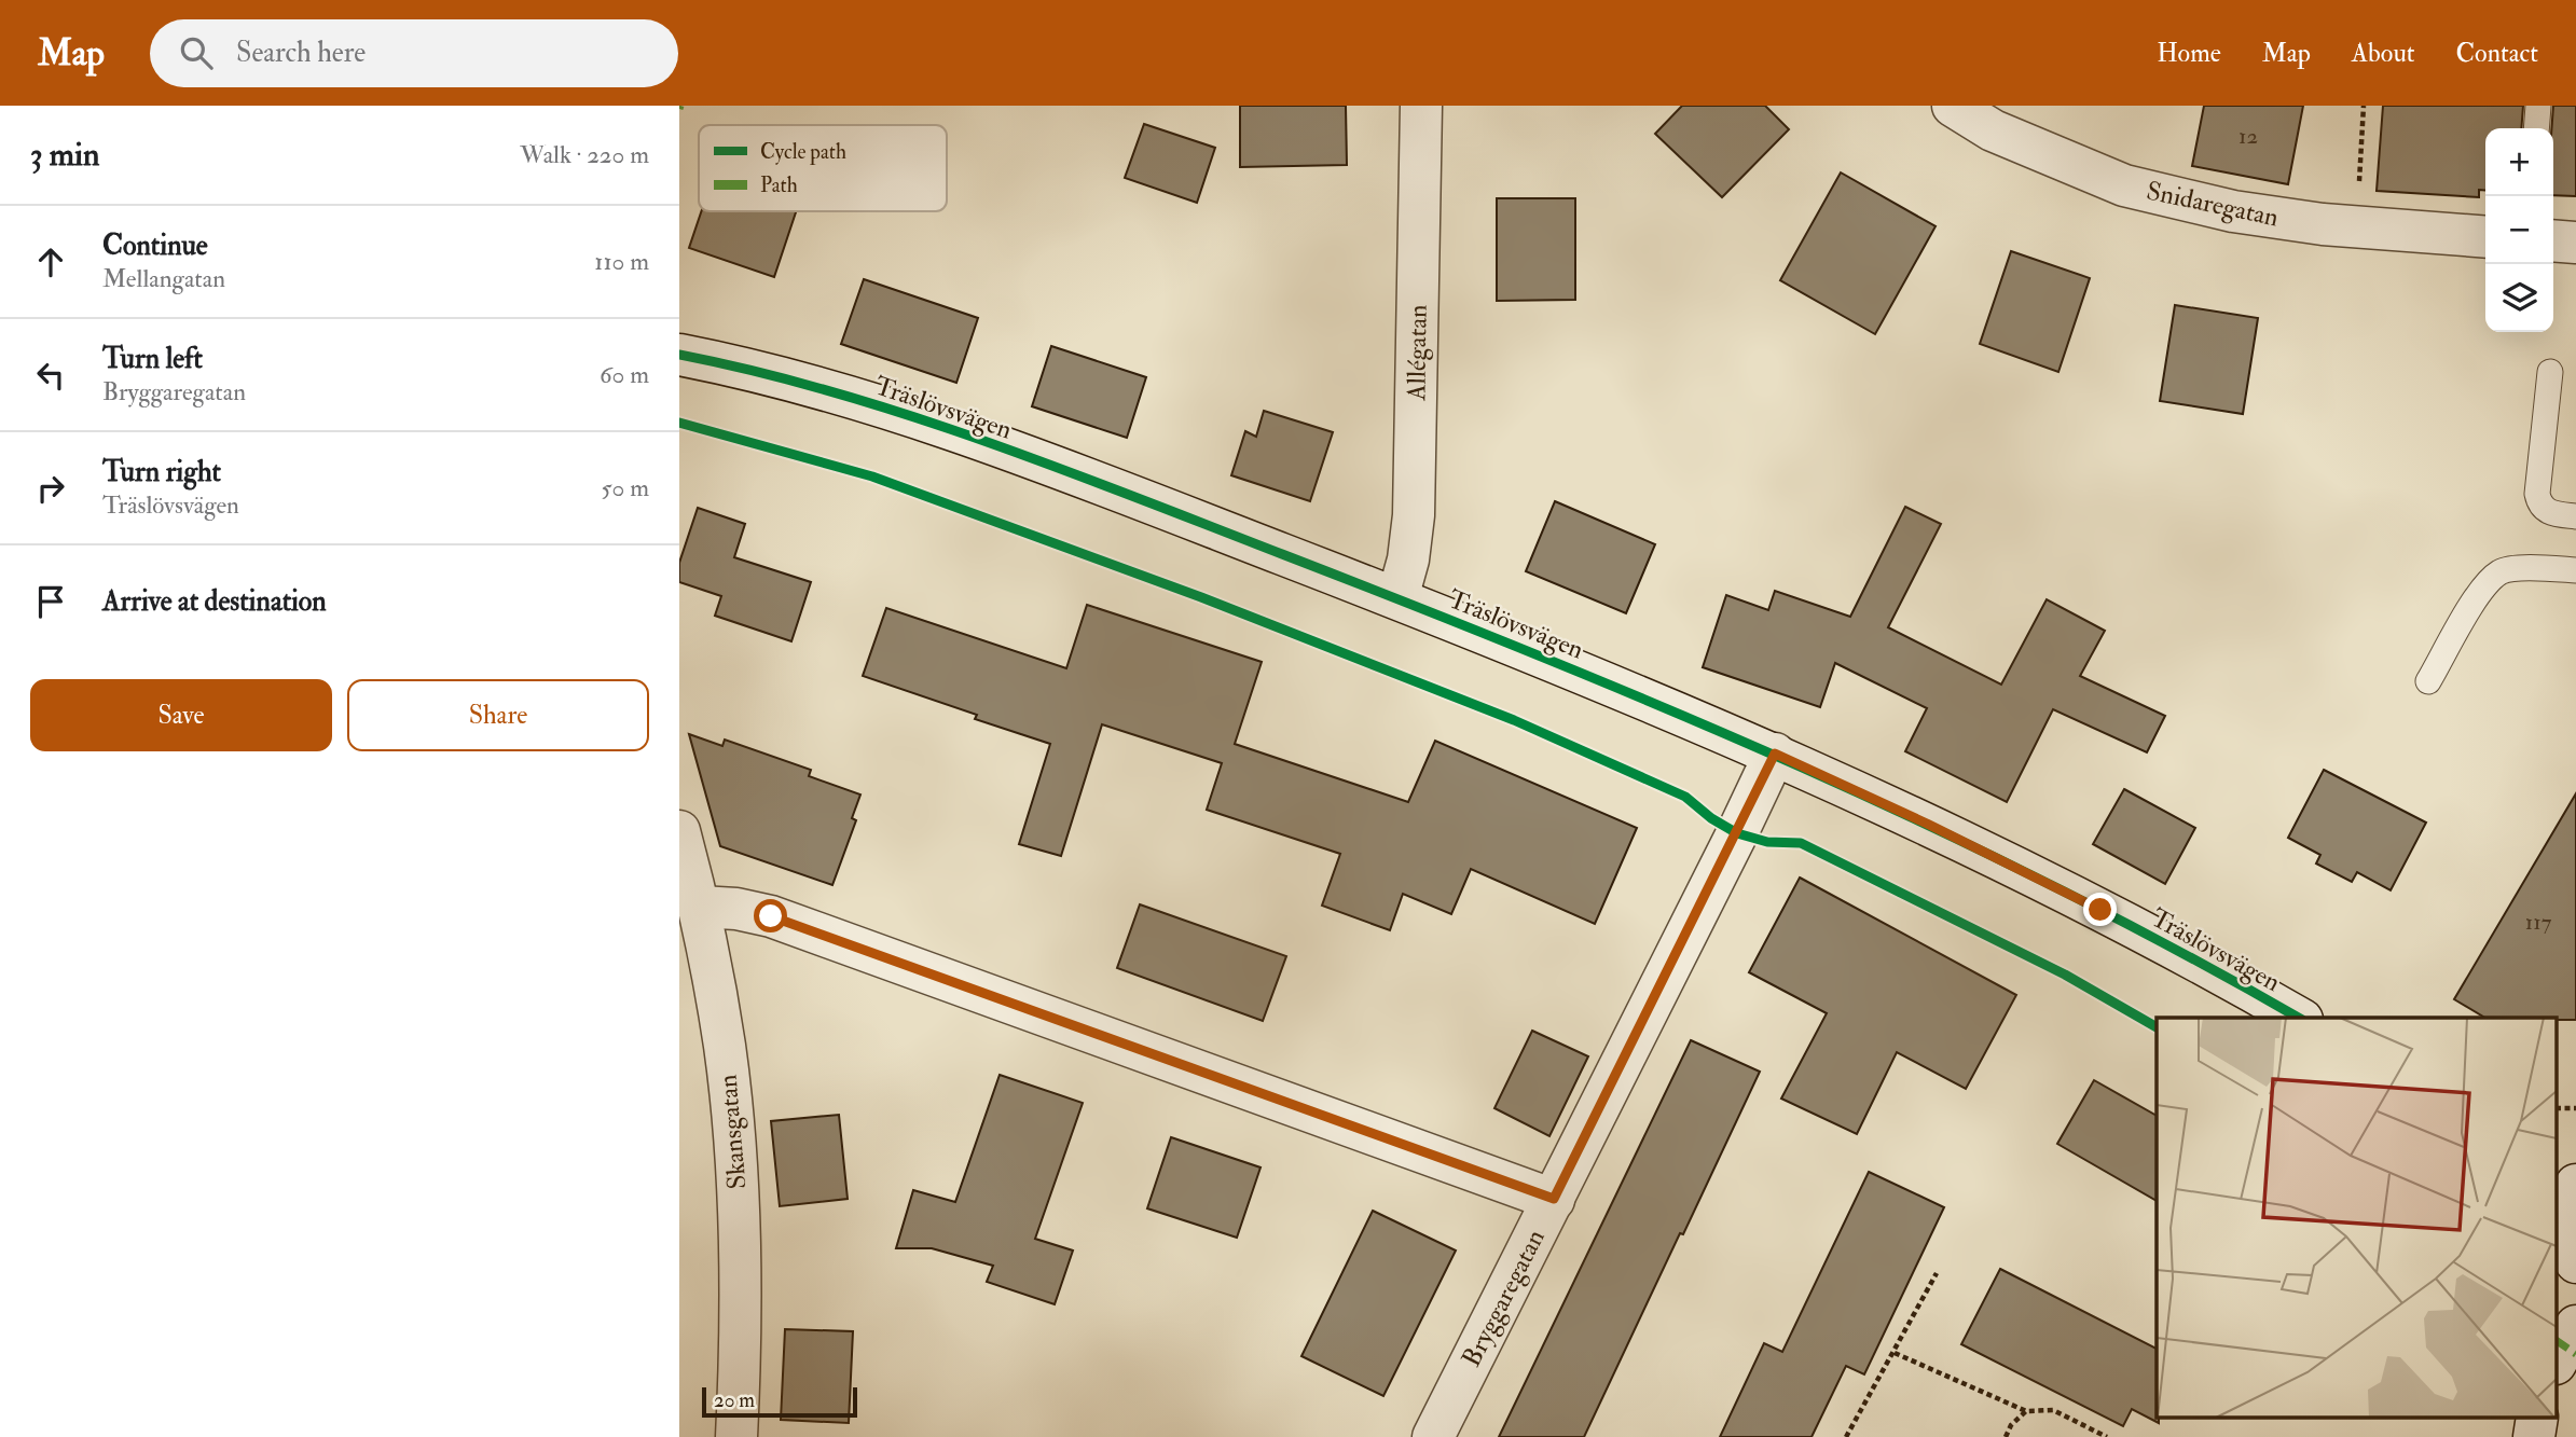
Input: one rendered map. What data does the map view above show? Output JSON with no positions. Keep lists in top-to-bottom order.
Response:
{
  "streets": {
    "street": [
      "Snidaregatan",
      "Allégatan",
      "Träslövsvägen",
      "Skansgatan",
      "Bryggaregatan"
    ]
  },
  "crossings": [
    ["Allégatan", "Träslövsvägen"],
    ["Träslövsvägen", "Bryggaregatan"]
  ],
  "house_numbers": ["12", "117"],
  "legend": ["Cycle path", "Path"],
  "scale_bar": "20 m",
  "page": {
    "header": "Map",
    "search": "Search here",
    "nav": [
      "Home",
      "Map",
      "About",
      "Contact"
    ],
    "heading": ["3 min", "Walk · 220 m"],
    "map_buttons": ["+", "−"],
    "list": [
      ["Continue", "Mellangatan", "110 m"],
      ["Turn left", "Bryggaregatan", "60 m"],
      ["Turn right", "Träslövsvägen", "50 m"],
      "Arrive at destination"
    ],
    "buttons": ["Save", "Share"],
    "scale": "20 m"
  }
}
